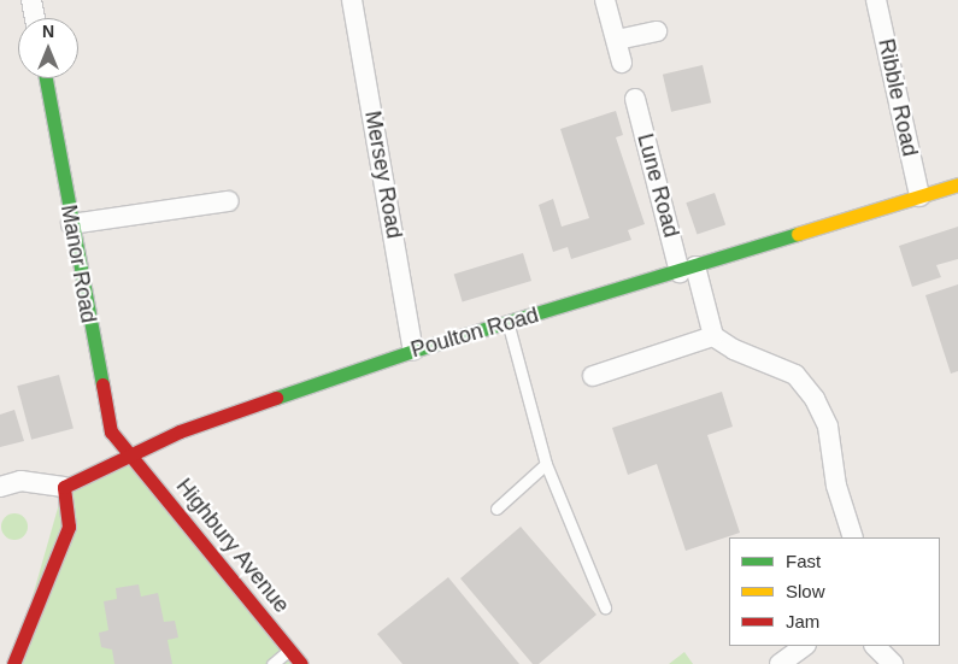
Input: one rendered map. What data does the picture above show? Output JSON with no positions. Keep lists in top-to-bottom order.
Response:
{
  "streets": {
    "main road": ["Manor Road", "Poulton Road", "Highbury Avenue"],
    "street": ["Ribble Road", "Mersey Road", "Lune Road"]
  },
  "crossings": [
    ["Ribble Road", "Poulton Road"],
    ["Mersey Road", "Poulton Road"],
    ["Lune Road", "Poulton Road"],
    ["Manor Road", "Poulton Road"],
    ["Manor Road", "Highbury Avenue"],
    ["Poulton Road", "Highbury Avenue"]
  ],
  "legend": ["Fast", "Slow", "Jam"],
  "north": "top"
}
